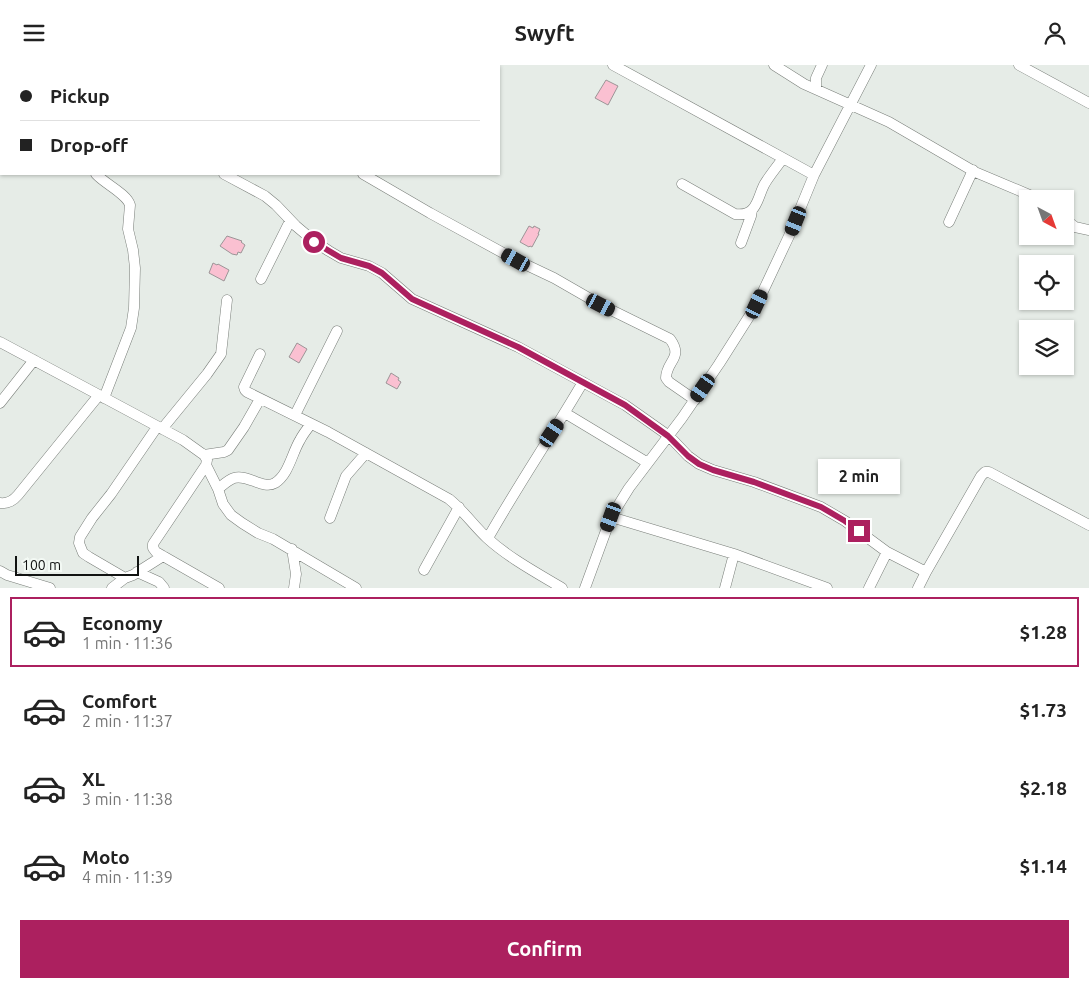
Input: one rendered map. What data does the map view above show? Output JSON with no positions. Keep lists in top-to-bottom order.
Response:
{
  "scale_bar": "100 m",
  "north": "bottom right",
  "page": {
    "header": "Swyft",
    "banner": ["Pickup", "Drop-off"],
    "bubble": "2 min",
    "scale": "100 m",
    "list": [
      {
        "name": "Economy",
        "note": "1 min · 11:36",
        "value": "$1.28"
      },
      {
        "name": "Comfort",
        "note": "2 min · 11:37",
        "value": "$1.73"
      },
      {
        "name": "XL",
        "note": "3 min · 11:38",
        "value": "$2.18"
      },
      {
        "name": "Moto",
        "note": "4 min · 11:39",
        "value": "$1.14"
      }
    ],
    "buttons": "Confirm"
  }
}
